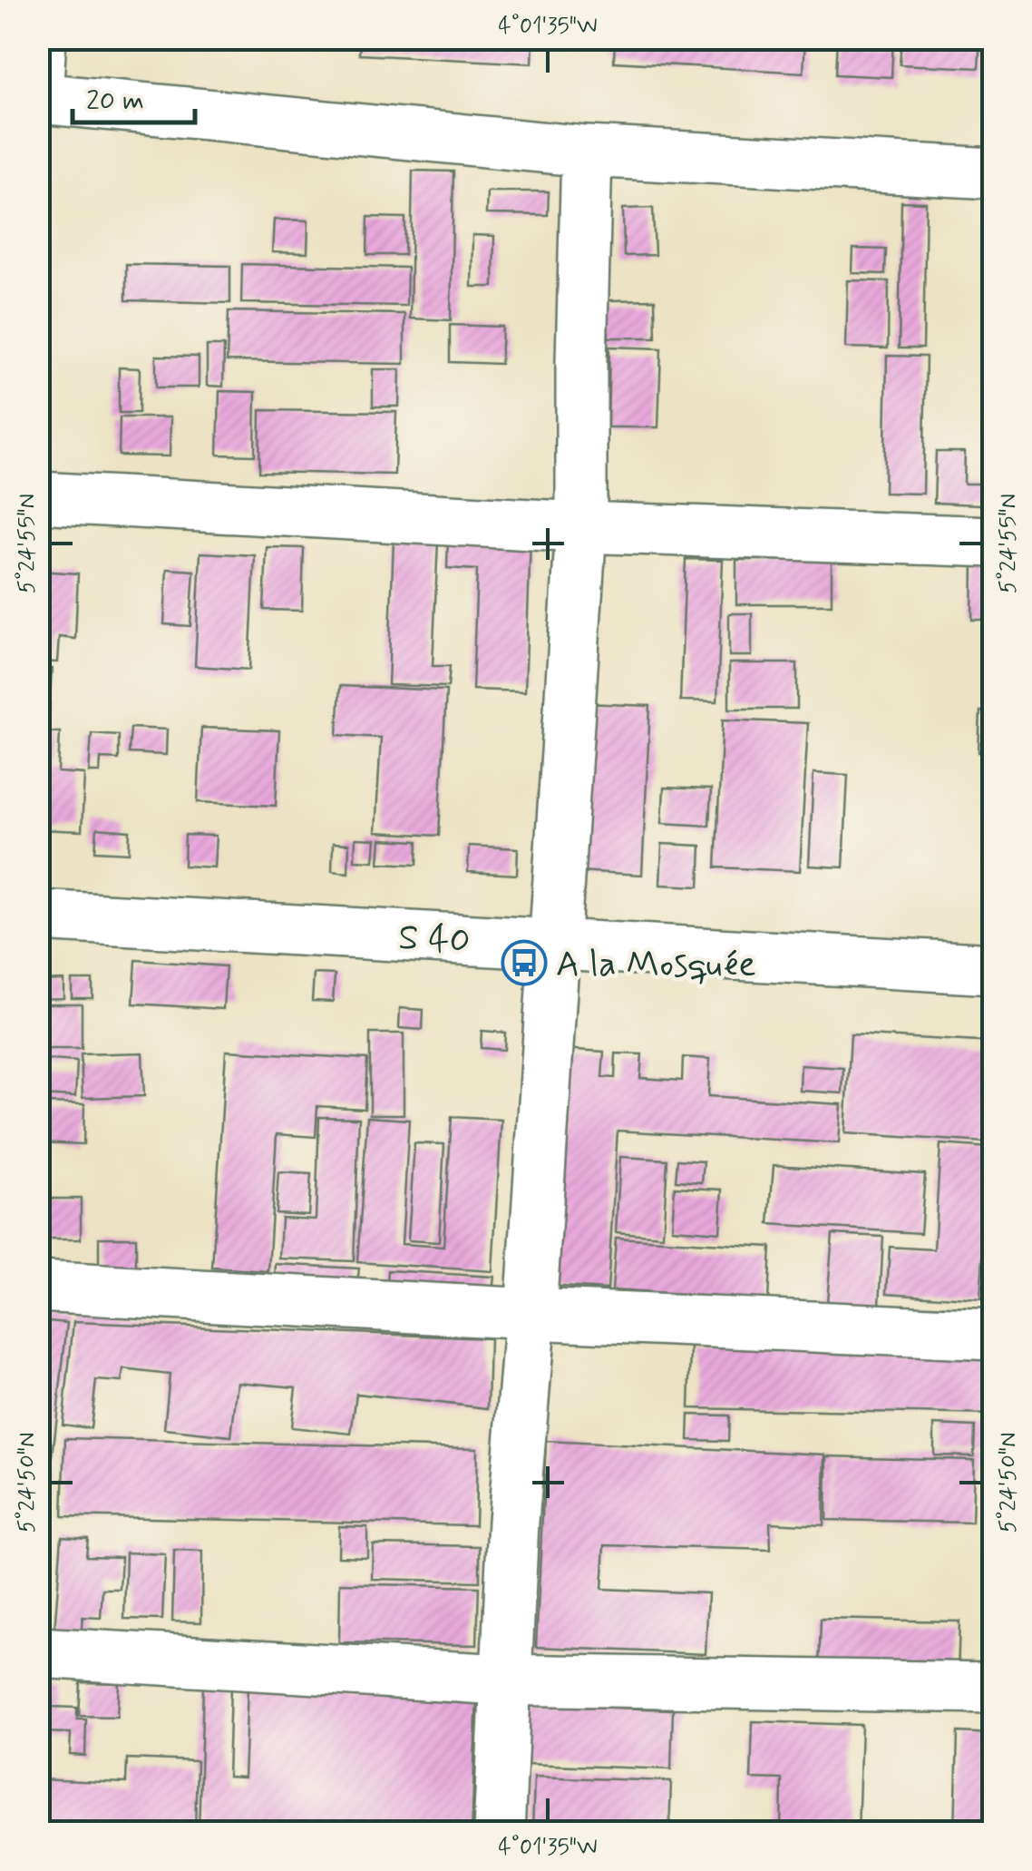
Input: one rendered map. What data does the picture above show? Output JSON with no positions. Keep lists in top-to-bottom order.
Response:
{
  "streets": {
    "street": ["S 40"]
  },
  "places": {
    "bus stop": ["A la Mosquée"]
  },
  "scale_bar": "20 m",
  "coordinates": ["4°01'35\"W", "5°24'55\"N", "5°24'50\"N"]
}
